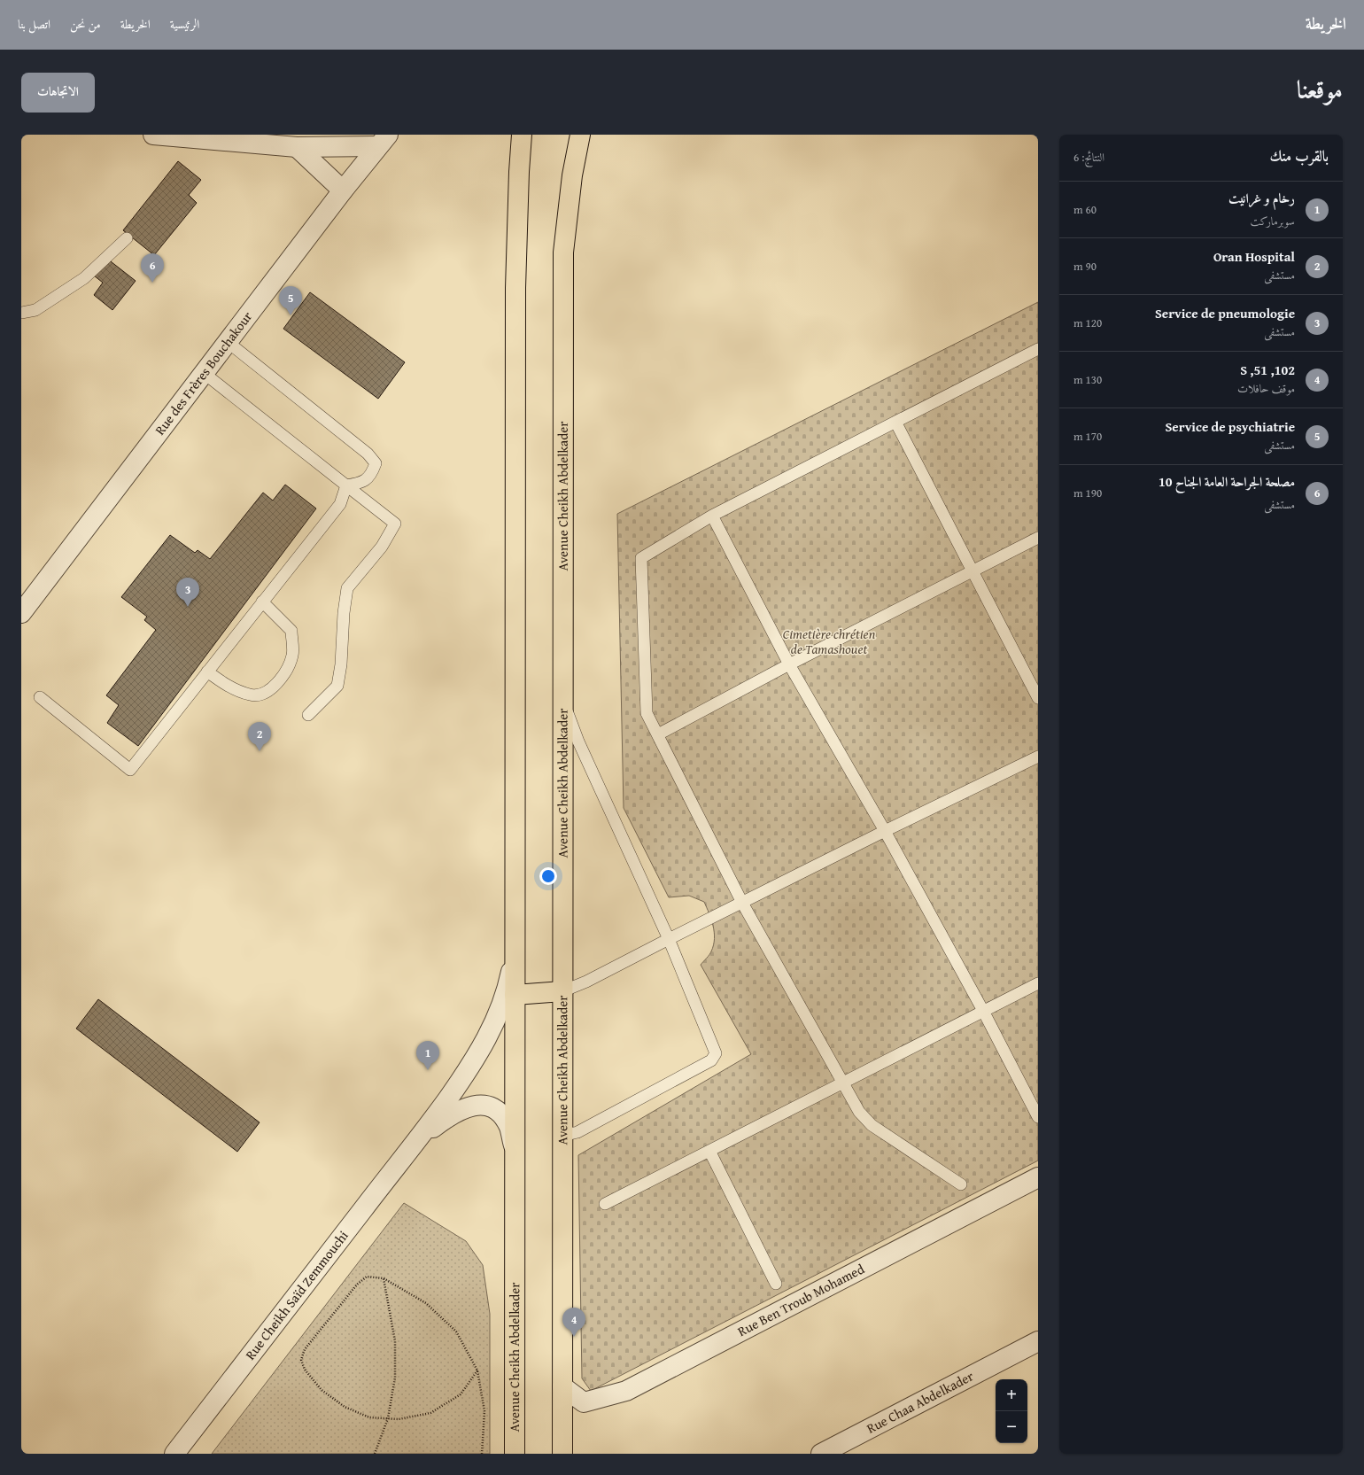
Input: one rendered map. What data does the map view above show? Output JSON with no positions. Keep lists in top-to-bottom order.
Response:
{
  "streets": {
    "main road": ["Avenue Cheikh Abdelkader"],
    "street": [
      "Rue des Frères Bouchakour",
      "Rue Cheikh Saïd Zemmouchi",
      "Rue Ben Troub Mohamed",
      "Rue Chaa Abdelkader"
    ]
  },
  "crossings": [
    ["Avenue Cheikh Abdelkader", "Rue Ben Troub Mohamed"]
  ],
  "parks": ["Cimetière chrétien de Tamashouet"],
  "page": {
    "header": "الخريطة",
    "nav": [
      "الرئيسية",
      "الخريطة",
      "من نحن",
      "اتصل بنا"
    ],
    "title": "موقعنا",
    "buttons": "الاتجاهات",
    "heading": ["بالقرب منك", "النتائج: 6"],
    "list": [
      {
        "mark": "1",
        "name": "رخام و غرانيت",
        "note": "سوبرماركت",
        "value": "60 m"
      },
      {
        "mark": "2",
        "name": "Oran Hospital",
        "note": "مستشفى",
        "value": "90 m"
      },
      {
        "mark": "3",
        "name": "Service de pneumologie",
        "note": "مستشفى",
        "value": "120 m"
      },
      {
        "mark": "4",
        "name": "102, 51, S",
        "note": "موقف حافلات",
        "value": "130 m"
      },
      {
        "mark": "5",
        "name": "Service de psychiatrie",
        "note": "مستشفى",
        "value": "170 m"
      },
      {
        "mark": "6",
        "name": "مصلحة الجراحة العامة الجناح 10",
        "note": "مستشفى",
        "value": "190 m"
      }
    ],
    "pins": [
      "6",
      "5",
      "3",
      "2",
      "1",
      "4"
    ],
    "map_buttons": ["+", "−"]
  }
}
